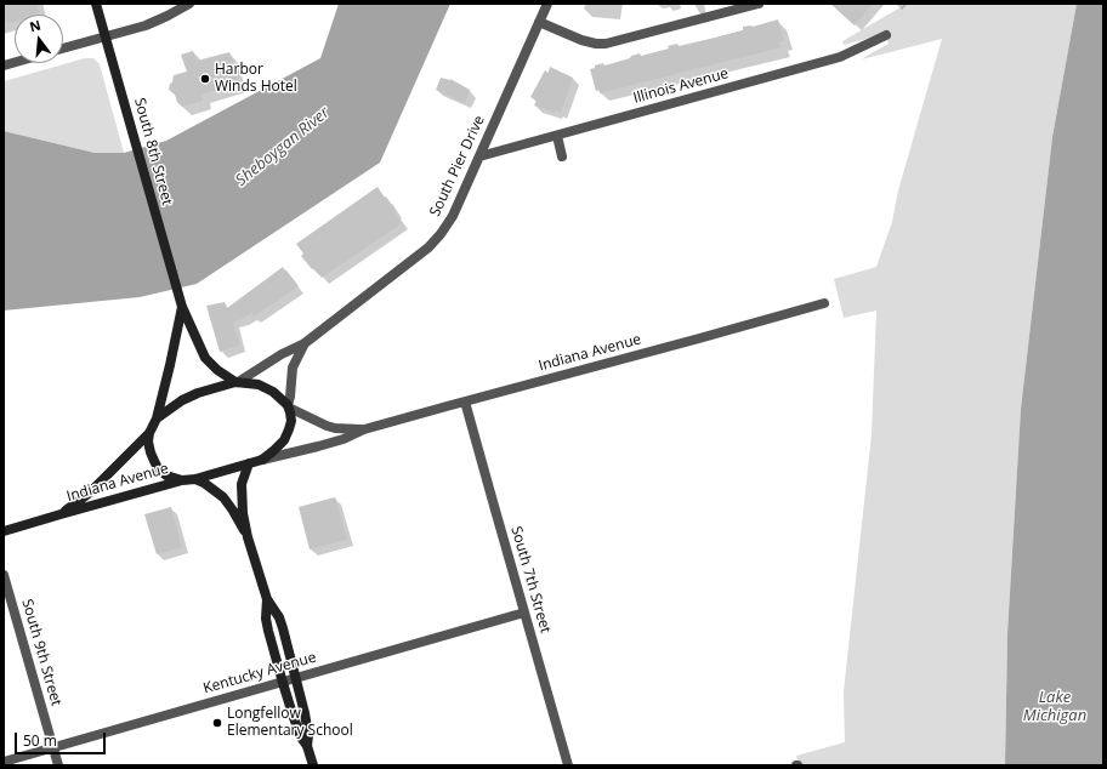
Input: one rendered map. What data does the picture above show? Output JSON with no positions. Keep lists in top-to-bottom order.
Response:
{
  "streets": {
    "main road": ["South 8th Street", "Indiana Avenue"],
    "street": [
      "Illinois Avenue",
      "South Pier Drive",
      "South 7th Street",
      "South 9th Street",
      "Kentucky Avenue"
    ]
  },
  "crossings": [
    ["Illinois Avenue", "South Pier Drive"],
    ["South 8th Street", "South Pier Drive"],
    ["South 8th Street", "Indiana Avenue"],
    ["South Pier Drive", "Indiana Avenue"],
    ["Indiana Avenue", "South 7th Street"],
    ["South 7th Street", "Kentucky Avenue"],
    ["South 9th Street", "Kentucky Avenue"]
  ],
  "water": ["Sheboygan River", "Lake Michigan"],
  "places": ["Harbor Winds Hotel", "Longfellow Elementary School"],
  "scale_bar": "50 m",
  "north": "top"
}
